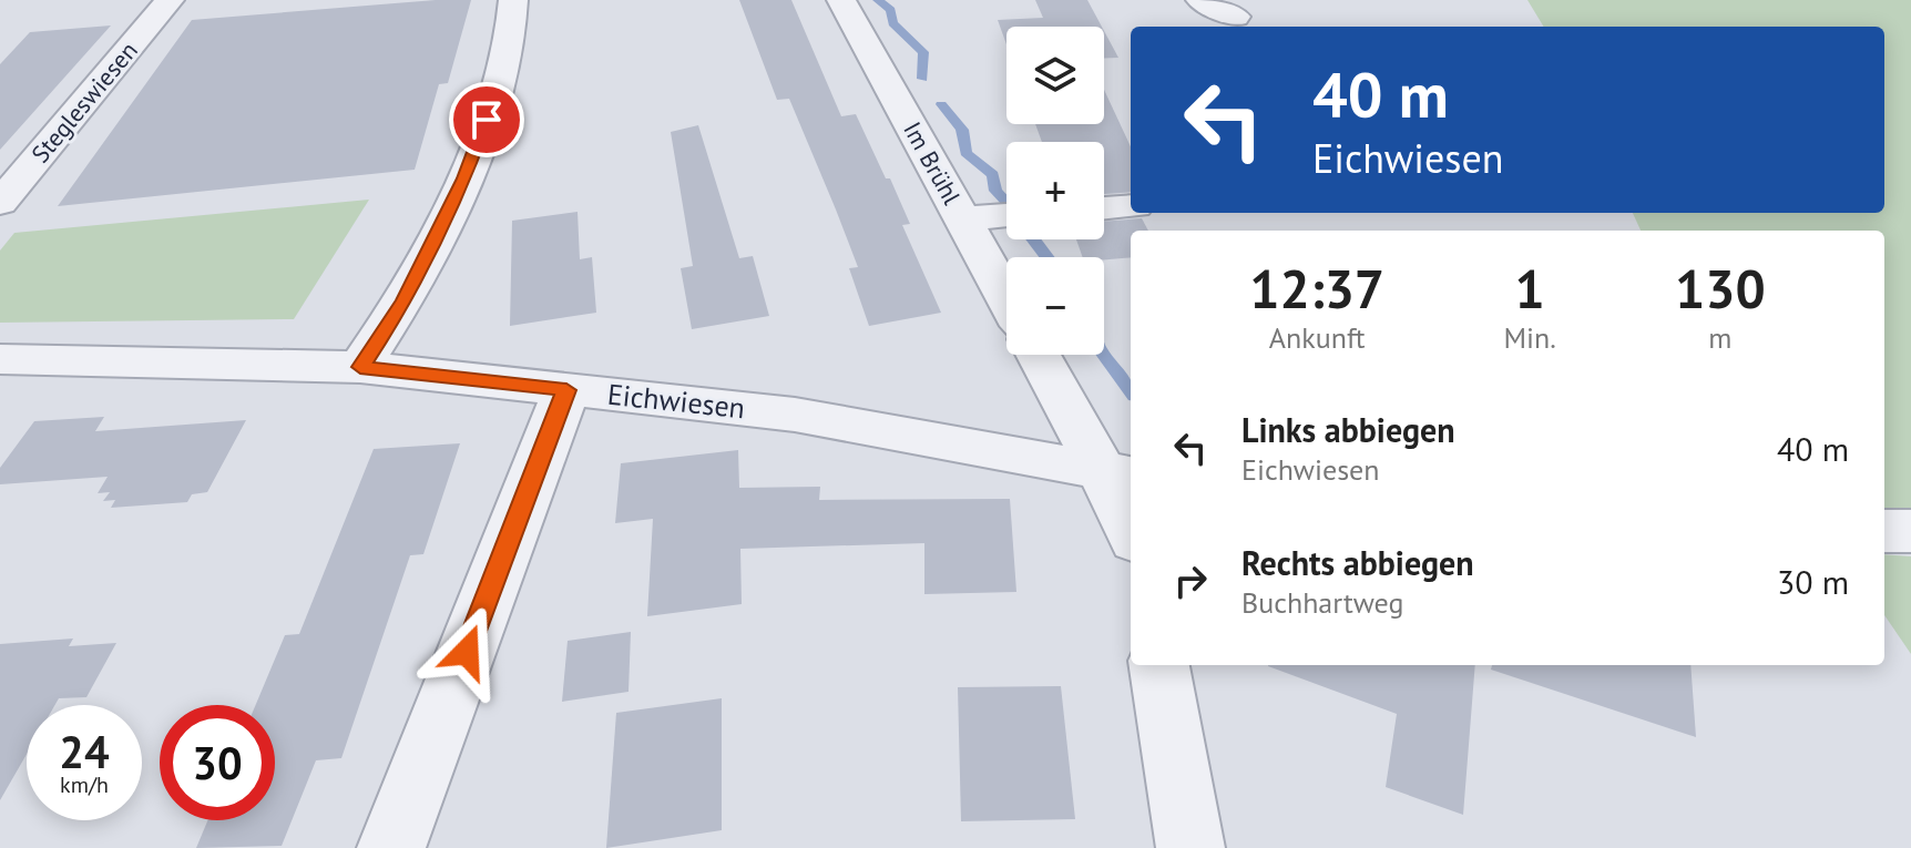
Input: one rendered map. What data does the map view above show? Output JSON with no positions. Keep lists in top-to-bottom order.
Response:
{
  "streets": {
    "street": ["Stegleswiesen", "Im Brühl", "Eichwiesen"]
  },
  "page": {
    "map_buttons": ["+", "−"],
    "turn": ["40 m", "Eichwiesen"],
    "eta": [
      "12:37",
      "Ankunft",
      "1",
      "Min.",
      "130",
      "m"
    ],
    "list": [
      {
        "name": "Links abbiegen",
        "note": "Eichwiesen",
        "value": "40 m"
      },
      {
        "name": "Rechts abbiegen",
        "note": "Buchhartweg",
        "value": "30 m"
      }
    ],
    "speed": "24 km/h",
    "limit": "30"
  }
}
